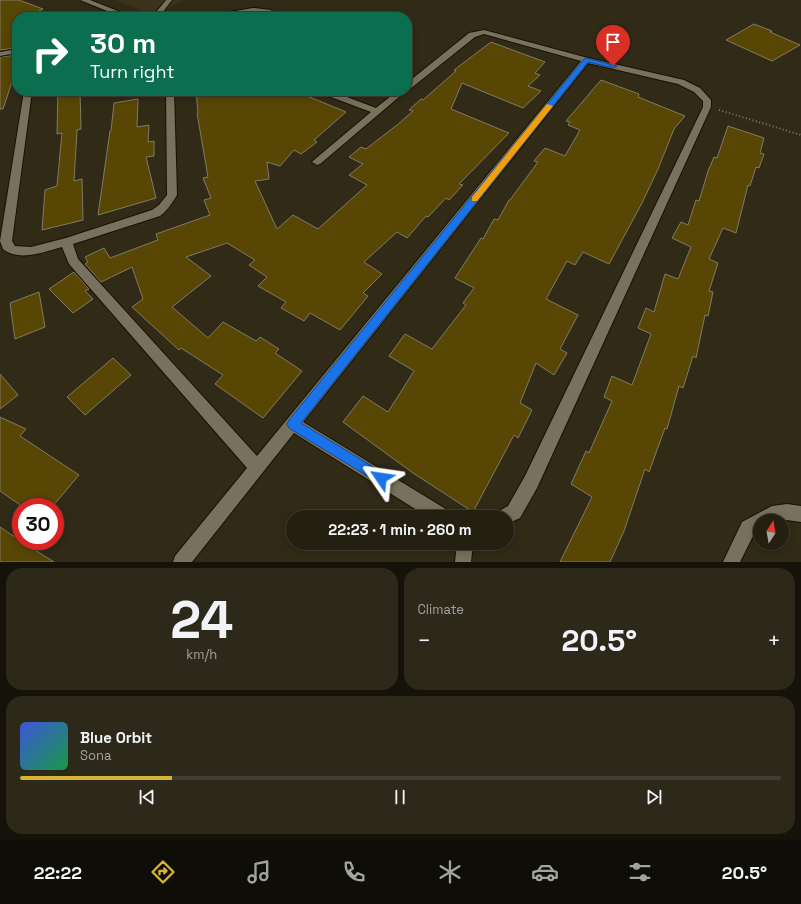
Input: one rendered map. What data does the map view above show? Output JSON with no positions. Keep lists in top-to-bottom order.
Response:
{
  "north": "top",
  "page": {
    "turn": ["30 m", "Turn right"],
    "limit": "30",
    "trip": "22:23 · 1 min · 260 m",
    "tile": [
      ["24", "km/h"],
      "Climate"
    ],
    "heat": ["−", "20.5°", "+"],
    "song": ["Blue Orbit", "Sona"],
    "tabs": ["22:22", "20.5°"]
  }
}
